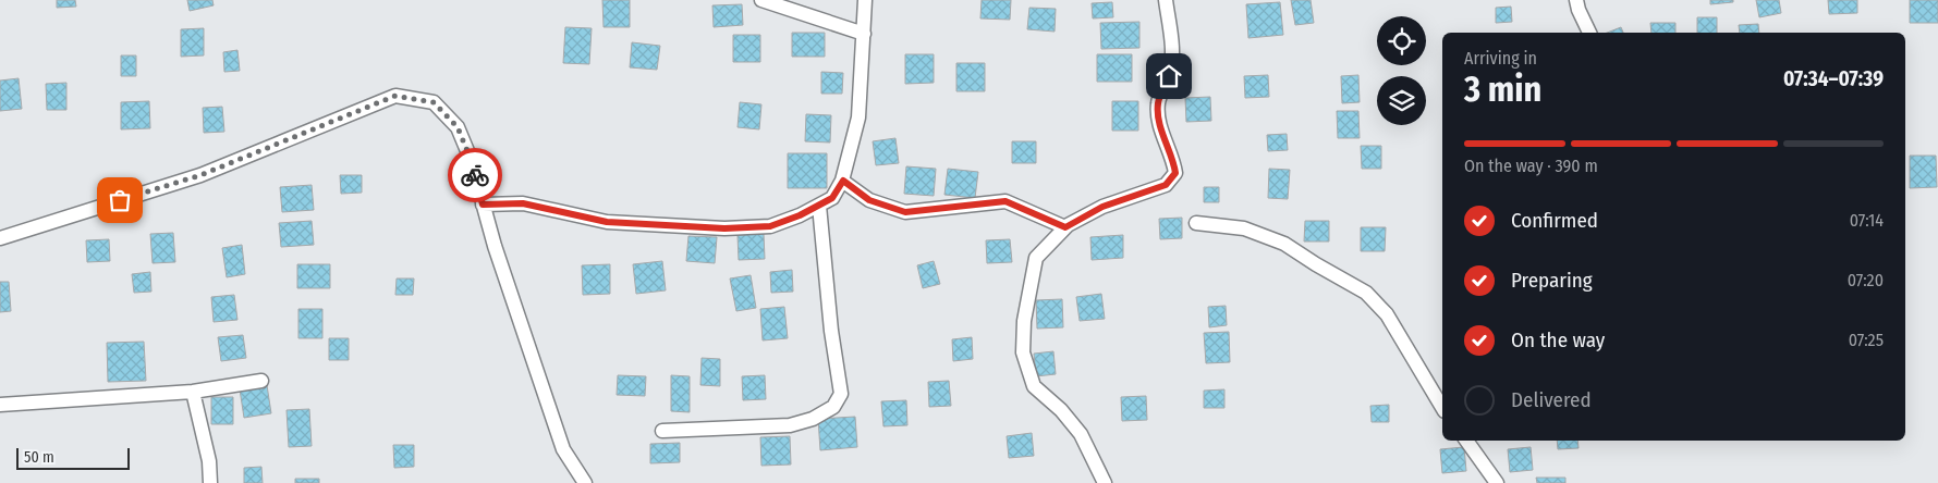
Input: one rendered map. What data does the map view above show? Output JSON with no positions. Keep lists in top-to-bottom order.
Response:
{
  "scale_bar": "50 m",
  "page": {
    "heading": ["3 min", "Arriving in", "07:34–07:39"],
    "bar": "On the way · 390 m",
    "list": [
      ["Confirmed", "07:14"],
      ["Preparing", "07:20"],
      ["On the way", "07:25"],
      "Delivered"
    ],
    "scale": "50 m"
  }
}
